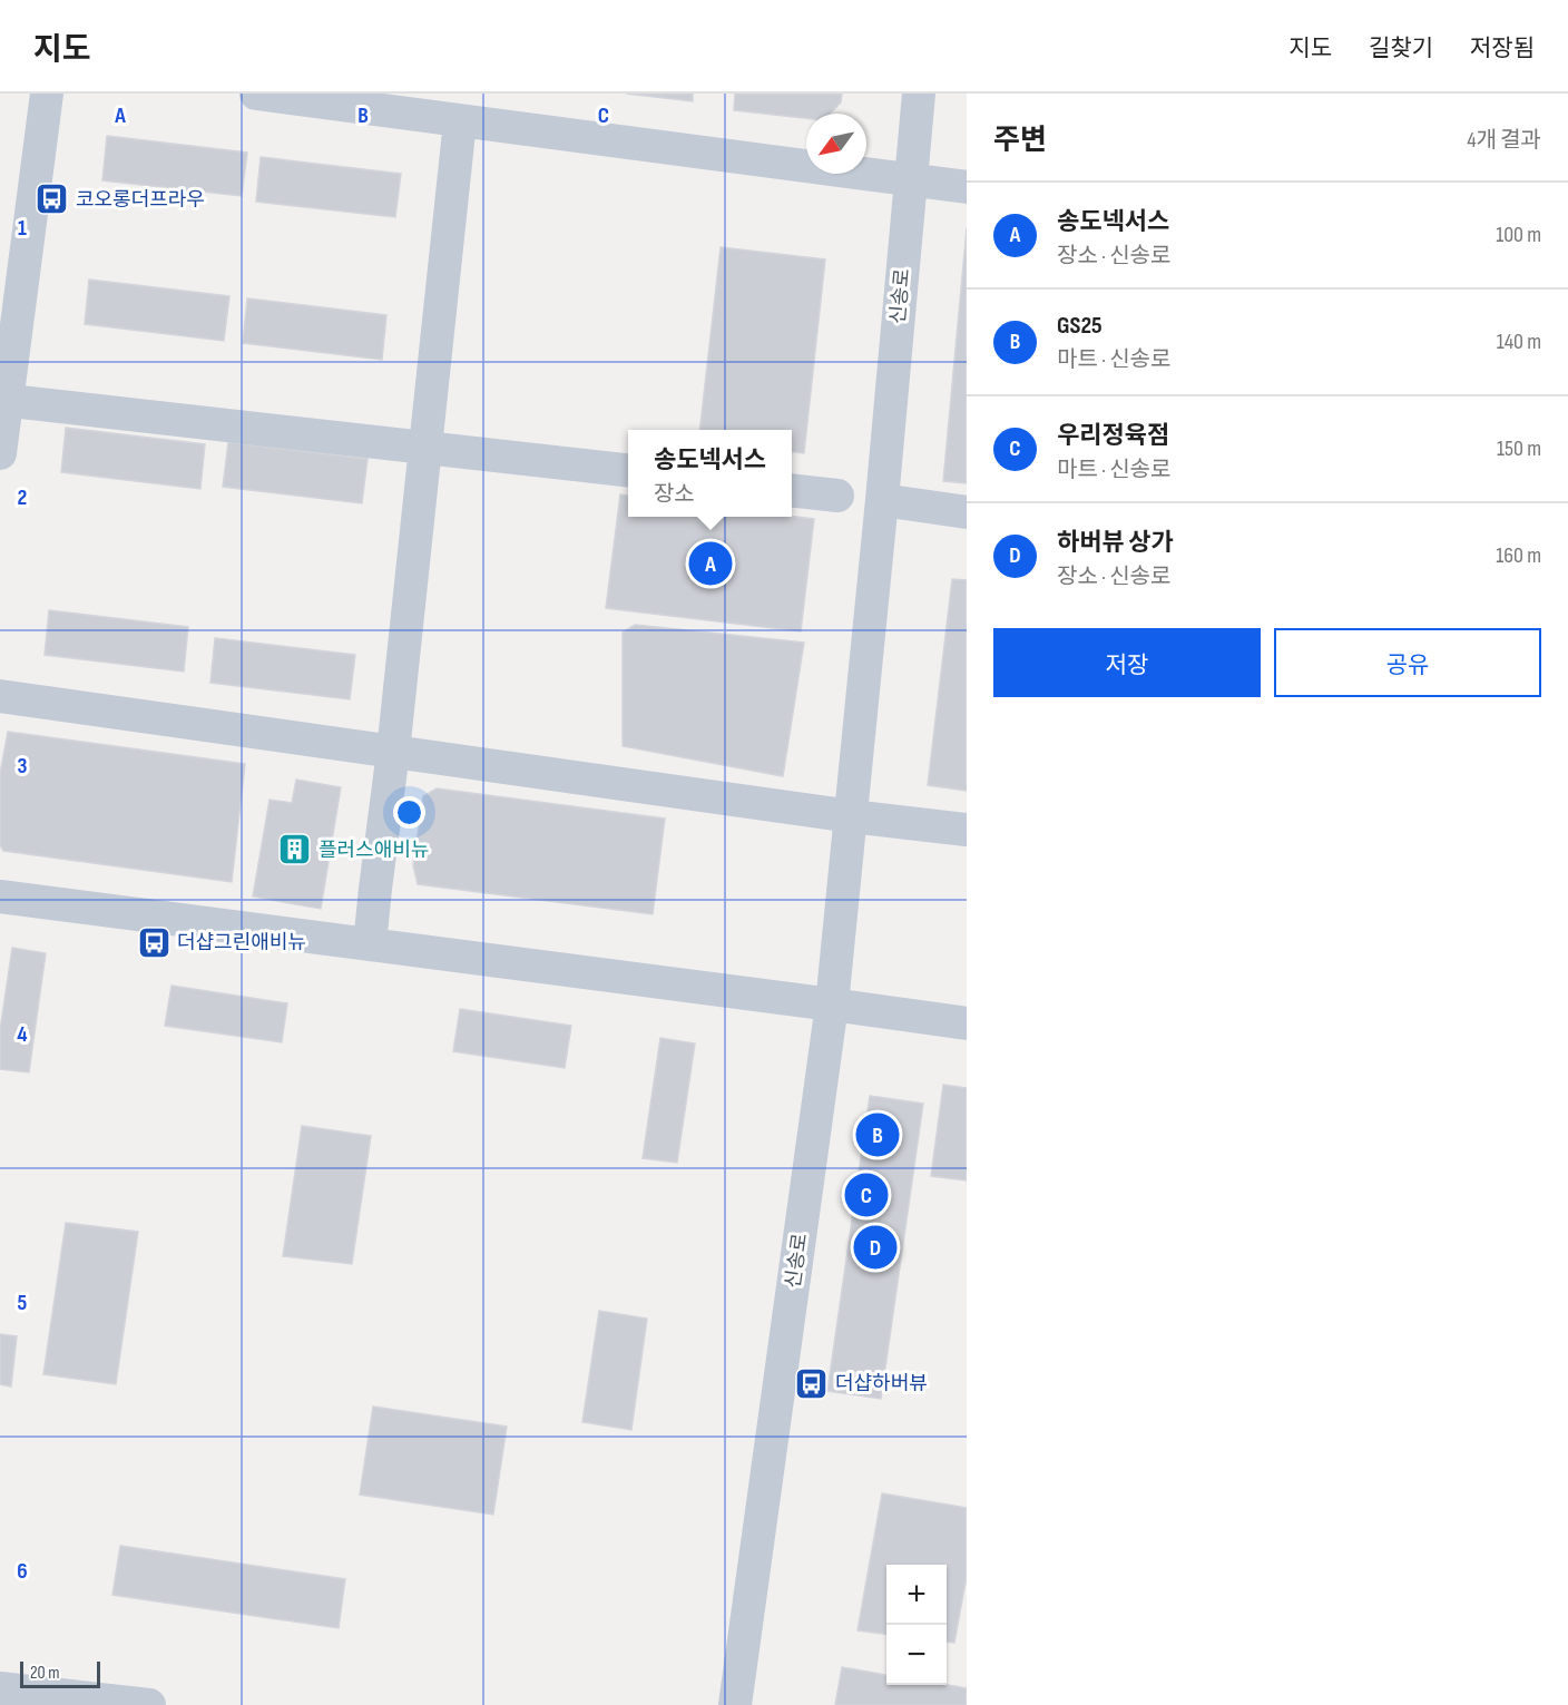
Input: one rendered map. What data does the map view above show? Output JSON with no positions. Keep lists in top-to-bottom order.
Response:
{
  "streets": {
    "street": ["신송로"]
  },
  "places": {
    "bus stop": ["코오롱더프라우", "더샵그린애비뉴", "더샵하버뷰"],
    "building": ["플러스애비뉴"]
  },
  "scale_bar": "20 m",
  "north": "bottom left",
  "page": {
    "header": "지도",
    "nav": ["지도", "길찾기", "저장됨"],
    "heading": ["주변", "4개 결과"],
    "list": [
      {
        "mark": "A",
        "name": "송도넥서스",
        "note": "장소 · 신송로",
        "value": "100 m"
      },
      {
        "mark": "B",
        "name": "GS25",
        "note": "마트 · 신송로",
        "value": "140 m"
      },
      {
        "mark": "C",
        "name": "우리정육점",
        "note": "마트 · 신송로",
        "value": "150 m"
      },
      {
        "mark": "D",
        "name": "하버뷰 상가",
        "note": "장소 · 신송로",
        "value": "160 m"
      }
    ],
    "popup": ["송도넥서스", "장소"],
    "pins": [
      "A",
      "B",
      "C",
      "D"
    ],
    "buttons": ["저장", "공유"],
    "map_buttons": ["+", "−"],
    "scale": "20 m"
  },
  "grid": {
    "columns": ["A", "B", "C"],
    "rows": [
      "1",
      "2",
      "3",
      "4",
      "5",
      "6"
    ]
  }
}
